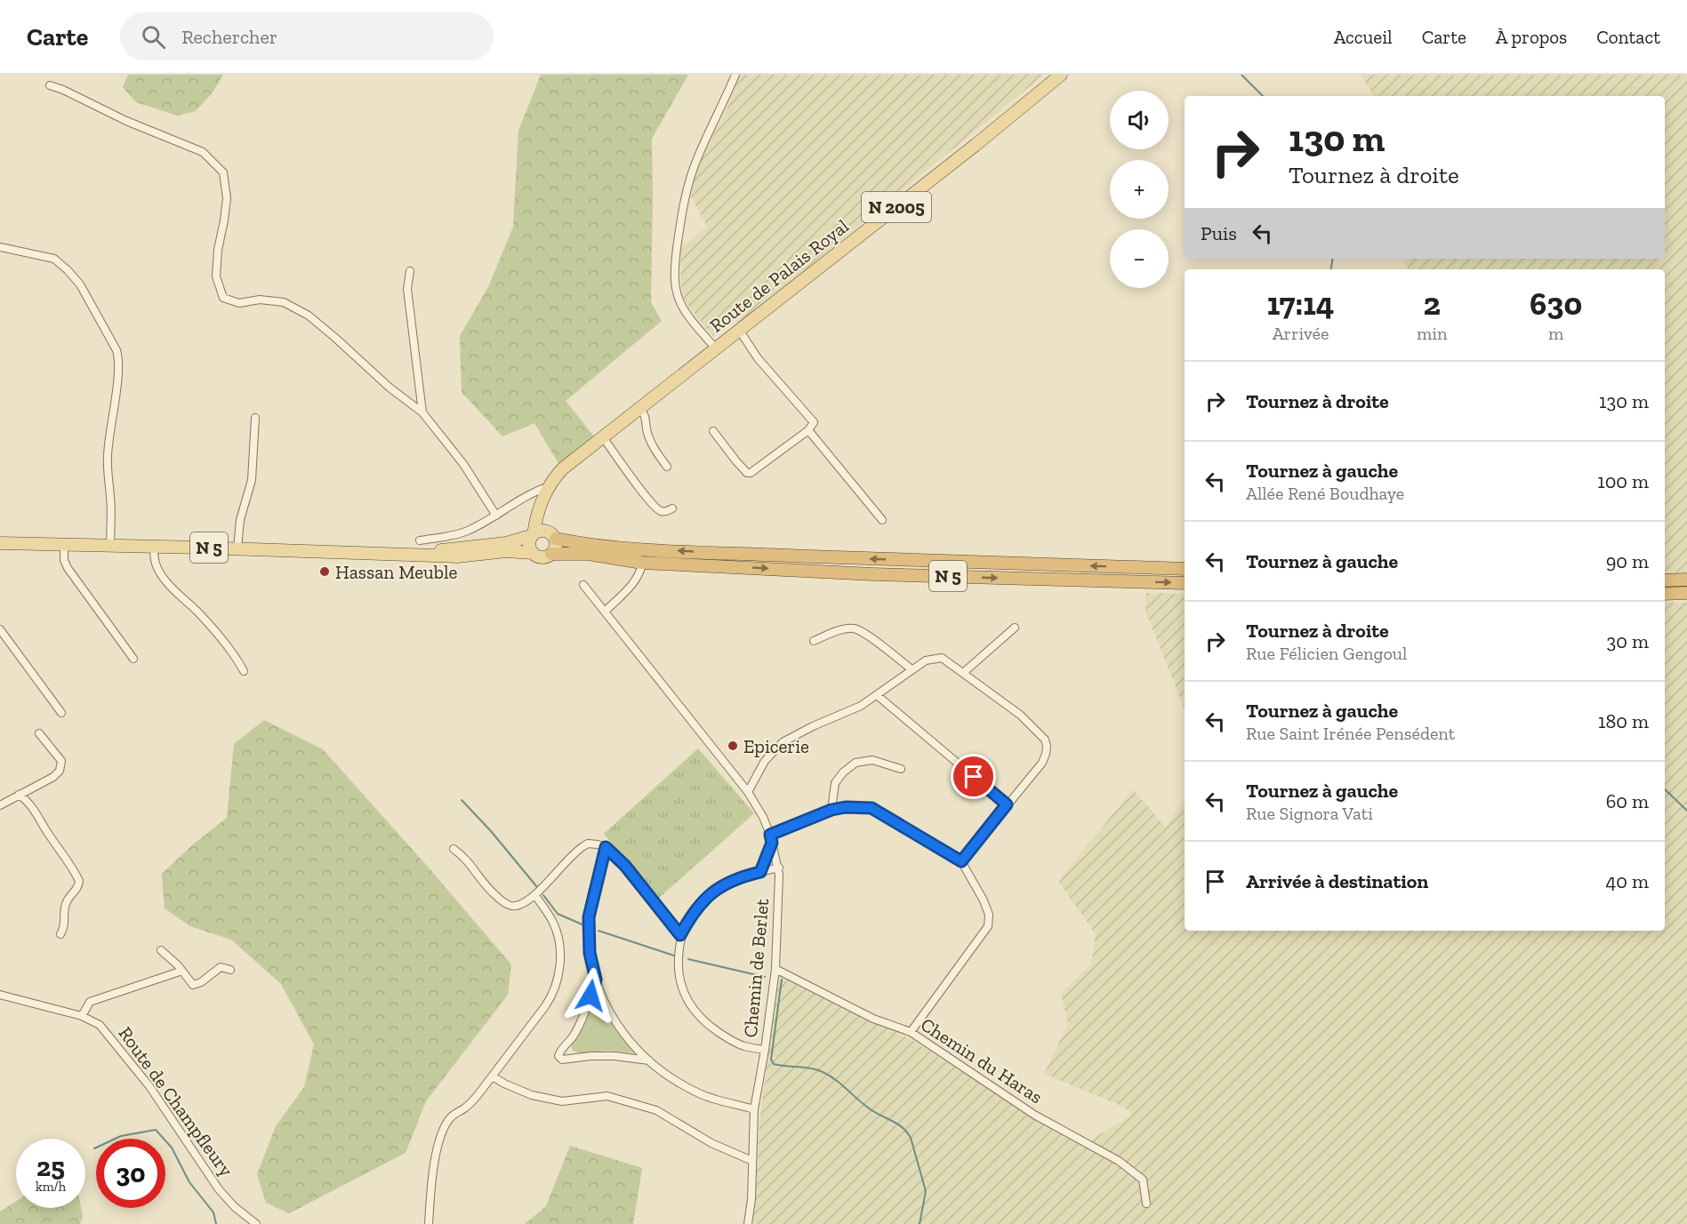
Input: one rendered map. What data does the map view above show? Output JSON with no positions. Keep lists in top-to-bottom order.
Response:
{
  "streets": {
    "highway": ["N 5"],
    "main road": ["N 2005", "Route de Palais Royal"],
    "street": ["Chemin de Berlet", "Chemin du Haras", "Route de Champfleury"]
  },
  "crossings": [
    ["Route de Palais Royal", "N 5"],
    ["Chemin de Berlet", "Chemin du Haras"]
  ],
  "places": ["Hassan Meuble", "Epicerie"],
  "page": {
    "header": "Carte",
    "search": "Rechercher",
    "nav": [
      "Accueil",
      "Carte",
      "À propos",
      "Contact"
    ],
    "map_buttons": ["+", "−"],
    "turn": ["130 m", "Tournez à droite"],
    "then": "Puis",
    "eta": [
      "17:14",
      "Arrivée",
      "2",
      "min",
      "630",
      "m"
    ],
    "list": [
      {
        "name": "Tournez à droite",
        "value": "130 m"
      },
      {
        "name": "Tournez à gauche",
        "note": "Allée René Boudhaye",
        "value": "100 m"
      },
      {
        "name": "Tournez à gauche",
        "value": "90 m"
      },
      {
        "name": "Tournez à droite",
        "note": "Rue Félicien Gengoul",
        "value": "30 m"
      },
      {
        "name": "Tournez à gauche",
        "note": "Rue Saint Irénée Pensédent",
        "value": "180 m"
      },
      {
        "name": "Tournez à gauche",
        "note": "Rue Signora Vati",
        "value": "60 m"
      },
      {
        "name": "Arrivée à destination",
        "value": "40 m"
      }
    ],
    "speed": "25 km/h",
    "limit": "30"
  }
}
